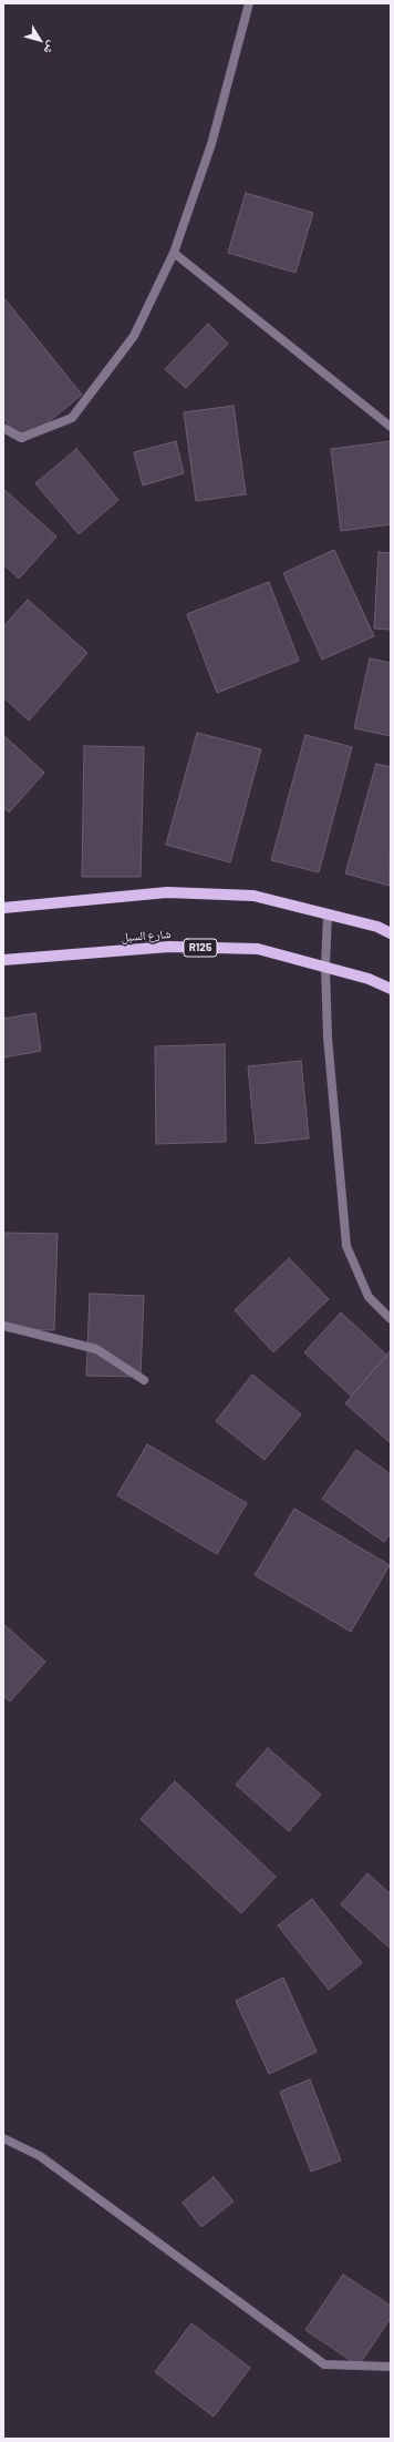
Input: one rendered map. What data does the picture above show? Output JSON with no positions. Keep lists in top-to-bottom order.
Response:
{
  "streets": {
    "main road": ["شارع السبل", "R125"]
  },
  "north": "bottom right"
}
